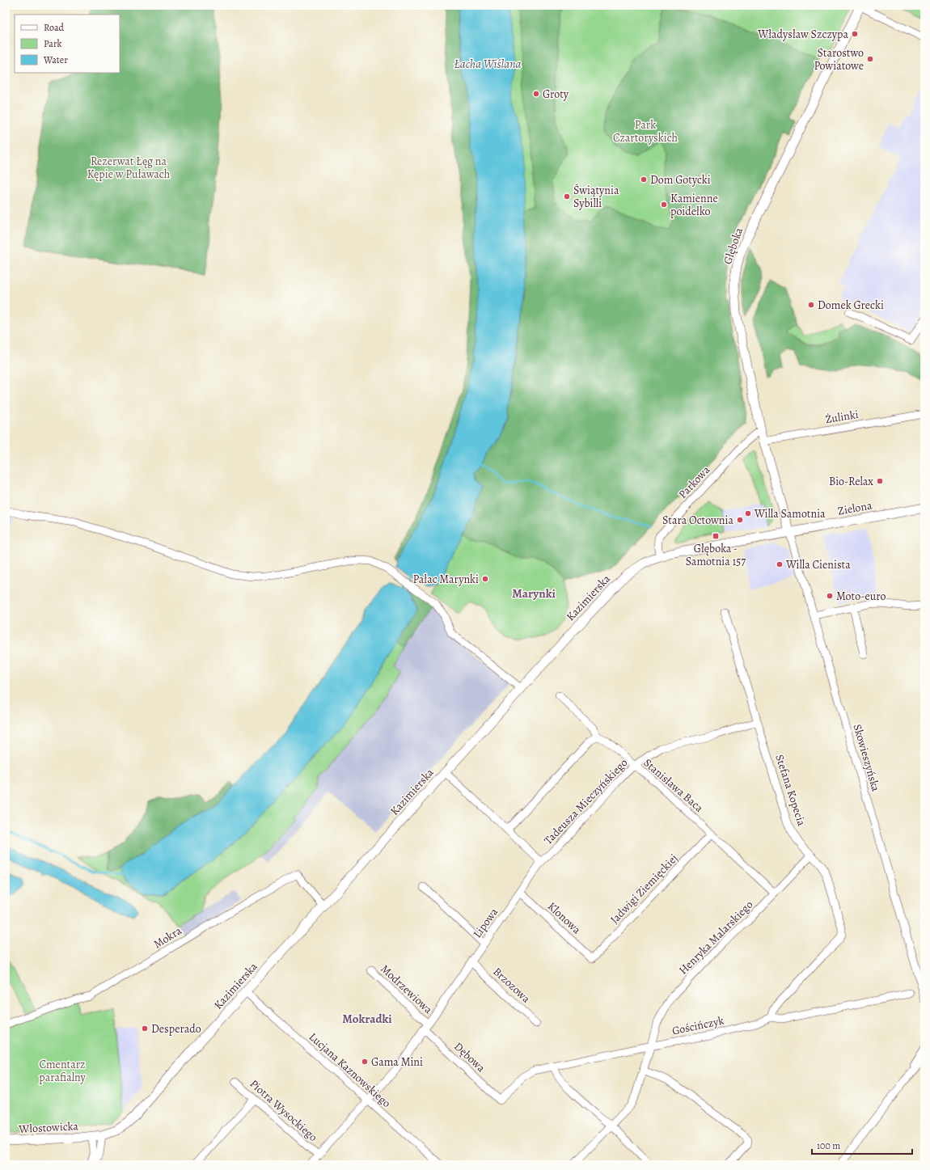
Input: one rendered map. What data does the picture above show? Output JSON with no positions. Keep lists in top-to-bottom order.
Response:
{
  "streets": {
    "main road": [
      "Głęboka",
      "Zielona",
      "Kazimierska",
      "Włostowicka"
    ],
    "street": [
      "Żulinki",
      "Parkowa",
      "Skowieszyńska",
      "Stanisława Baca",
      "Stefana Kopecia",
      "Tadeusza Mieczyńskiego",
      "Jadwigi Ziemięckiej",
      "Klonowa",
      "Lipowa",
      "Mokra",
      "Henryka Malarskiego",
      "Brzozowa",
      "Modrzewiowa",
      "Gościńczyk",
      "Dębowa",
      "Lucjana Kaznowskiego",
      "Piotra Wysockiego"
    ]
  },
  "crossings": [
    ["Głęboka", "Żulinki"],
    ["Głęboka", "Parkowa"],
    ["Głęboka", "Zielona"],
    ["Głęboka", "Kazimierska"],
    ["Głęboka", "Skowieszyńska"],
    ["Parkowa", "Kazimierska"],
    ["Zielona", "Kazimierska"],
    ["Zielona", "Skowieszyńska"],
    ["Kazimierska", "Skowieszyńska"],
    ["Kazimierska", "Mokra"],
    ["Kazimierska", "Lucjana Kaznowskiego"],
    ["Kazimierska", "Włostowicka"],
    ["Stanisława Baca", "Tadeusza Mieczyńskiego"],
    ["Stanisława Baca", "Jadwigi Ziemięckiej"],
    ["Stanisława Baca", "Henryka Malarskiego"],
    ["Stefana Kopecia", "Tadeusza Mieczyńskiego"],
    ["Stefana Kopecia", "Henryka Malarskiego"],
    ["Stefana Kopecia", "Gościńczyk"],
    ["Tadeusza Mieczyńskiego", "Lipowa"],
    ["Jadwigi Ziemięckiej", "Klonowa"],
    ["Klonowa", "Lipowa"],
    ["Lipowa", "Brzozowa"],
    ["Lipowa", "Modrzewiowa"],
    ["Lipowa", "Dębowa"],
    ["Lipowa", "Lucjana Kaznowskiego"],
    ["Lipowa", "Piotra Wysockiego"],
    ["Henryka Malarskiego", "Gościńczyk"],
    ["Modrzewiowa", "Dębowa"],
    ["Gościńczyk", "Dębowa"]
  ],
  "districts": ["Marynki", "Mokradki"],
  "water": ["Łacha Wiślana"],
  "parks": ["Park Czartoryskich", "Rezerwat Łęg na Kępie w Puławach", "Cmentarz parafialny"],
  "places": {
    "other": [
      "Władysław Szczypa",
      "Starostwo Powiatowe",
      "Groty",
      "Dom Gotycki",
      "Świątynia Sybilli",
      "Kamienne poidełko",
      "Domek Grecki",
      "Bio-Relax",
      "Willa Samotnia",
      "Stara Octownia",
      "Willa Cienista",
      "Pałac Marynki",
      "Moto-euro",
      "Desperado",
      "Gama Mini"
    ],
    "transit": ["Głęboka - Samotnia 157"]
  },
  "legend": ["Road", "Park", "Water"],
  "scale_bar": "100 m"
}
